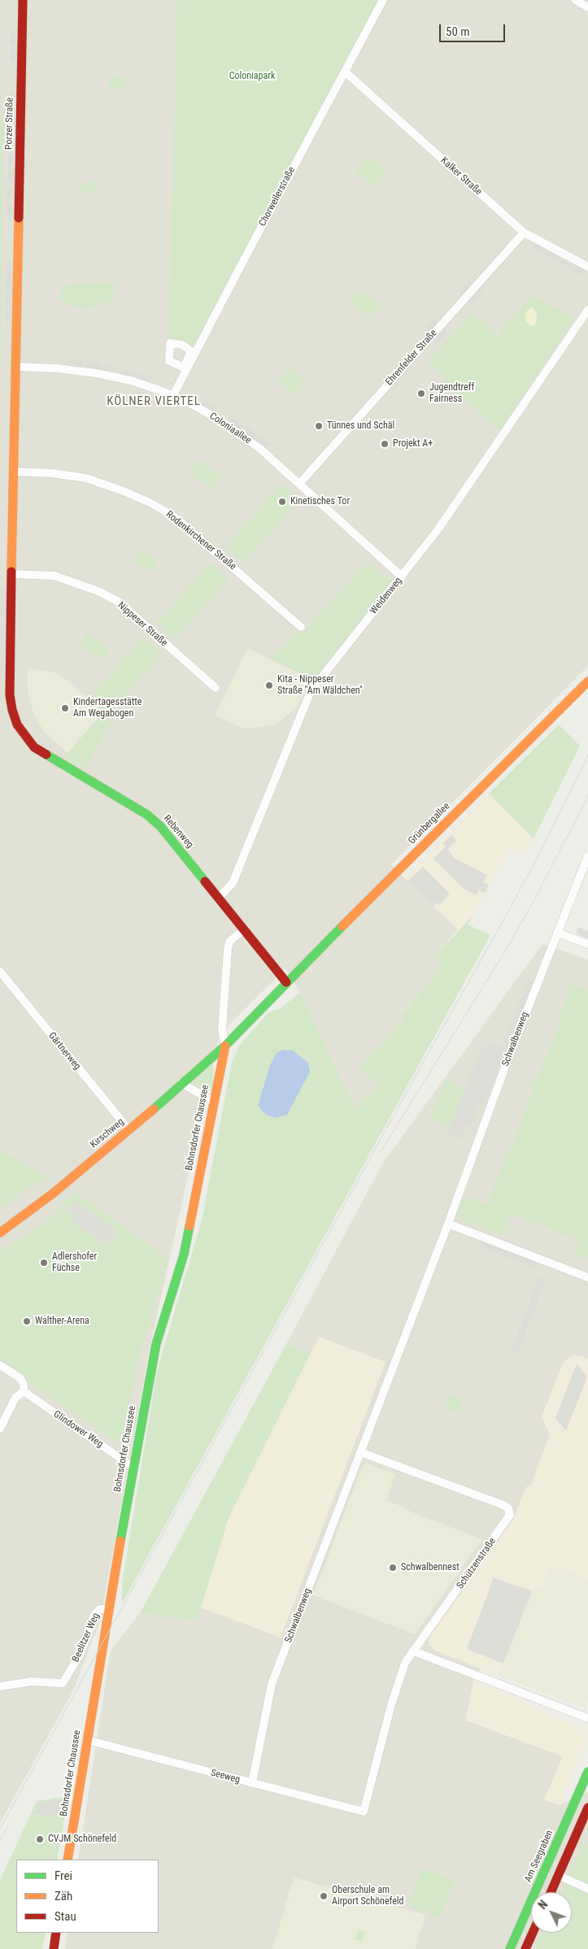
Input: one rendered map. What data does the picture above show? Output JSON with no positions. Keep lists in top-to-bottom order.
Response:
{
  "streets": {
    "street": [
      "Porzer Straße",
      "Kalker Straße",
      "Chorweilerstraße",
      "Ehrenfelder Straße",
      "Coloniaallee",
      "Rodenkirchener Straße",
      "Weidenweg",
      "Nippeser Straße",
      "Grünbergallee",
      "Rebenweg",
      "Schwalbenweg",
      "Gärtnerweg",
      "Bohnsdorfer Chaussee",
      "Kirschweg",
      "Glindower Weg",
      "Schützenstraße",
      "Beelitzer Weg",
      "Seeweg",
      "Am Seegraben"
    ]
  },
  "crossings": [
    ["Porzer Straße", "Coloniaallee"],
    ["Porzer Straße", "Rodenkirchener Straße"],
    ["Porzer Straße", "Nippeser Straße"],
    ["Porzer Straße", "Rebenweg"],
    ["Kalker Straße", "Chorweilerstraße"],
    ["Kalker Straße", "Ehrenfelder Straße"],
    ["Chorweilerstraße", "Coloniaallee"],
    ["Ehrenfelder Straße", "Coloniaallee"],
    ["Coloniaallee", "Weidenweg"],
    ["Weidenweg", "Rebenweg"],
    ["Grünbergallee", "Rebenweg"],
    ["Grünbergallee", "Kirschweg"],
    ["Rebenweg", "Kirschweg"],
    ["Schwalbenweg", "Schützenstraße"],
    ["Schwalbenweg", "Seeweg"],
    ["Gärtnerweg", "Kirschweg"],
    ["Bohnsdorfer Chaussee", "Kirschweg"],
    ["Bohnsdorfer Chaussee", "Glindower Weg"],
    ["Bohnsdorfer Chaussee", "Beelitzer Weg"],
    ["Bohnsdorfer Chaussee", "Seeweg"],
    ["Schützenstraße", "Seeweg"]
  ],
  "districts": ["KÖLNER VIERTEL"],
  "parks": ["Coloniapark"],
  "places": [
    "Jugendtreff Fairness",
    "Tünnes und Schäl",
    "Projekt A+",
    "Kinetisches Tor",
    "Kita - Nippeser Straße \"Am Wäldchen\"",
    "Kindertagesstätte Am Wegabogen",
    "Adlershofer Füchse",
    "Walther-Arena",
    "Schwalbennest",
    "CVJM Schönefeld",
    "Oberschule am Airport Schönefeld"
  ],
  "legend": ["Frei", "Zäh", "Stau"],
  "scale_bar": "50 m",
  "north": "top left"
}
